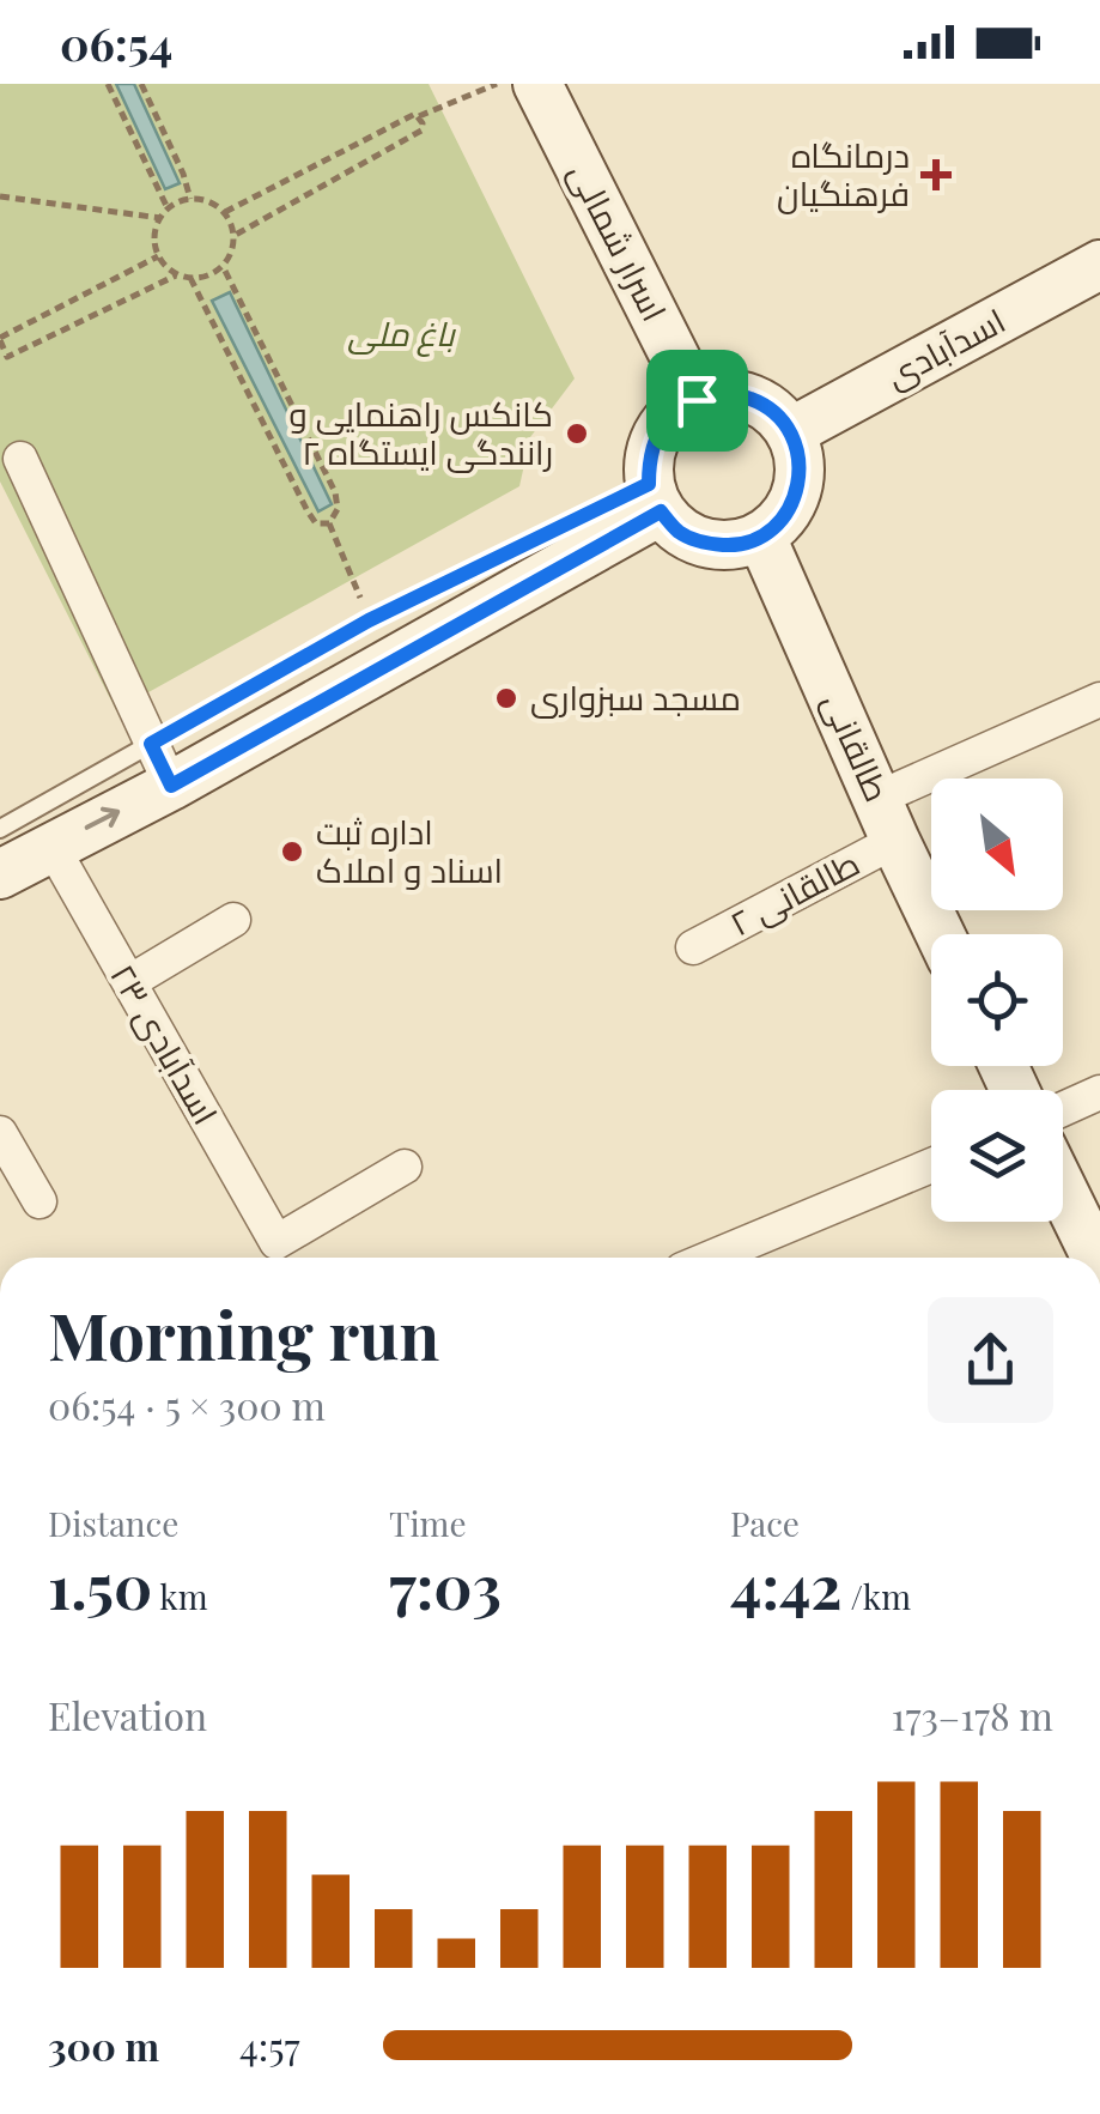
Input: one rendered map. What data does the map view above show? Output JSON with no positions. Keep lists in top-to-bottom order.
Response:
{
  "streets": {
    "main road": ["اسرار شمالی", "اسدآبادی", "طالقانی"],
    "street": ["طالقانی ۲", "اسدآبادی ۲۳"]
  },
  "crossings": [
    ["اسرار شمالی", "اسدآبادی"],
    ["اسرار شمالی", "طالقانی"],
    ["اسدآبادی", "طالقانی"],
    ["طالقانی", "طالقانی ۲"]
  ],
  "parks": ["باغ ملی"],
  "places": {
    "health": ["درمانگاه فرهنگیان"],
    "other": ["کانکس راهنمایی و رانندگی ایستگاه ۲", "مسجد سبزواری", "اداره ثبت اسناد و املاک"]
  },
  "north": "bottom right",
  "page": {
    "status": "06:54",
    "heading": ["Morning run", "06:54 · 5 × 300 m"],
    "stats": [
      ["Distance", "1.50 km"],
      ["Time", "7:03"],
      ["Pace", "4:42 /km"]
    ],
    "chart": ["Elevation", "173–178 m"],
    "list": [
      {
        "name": "300 m",
        "note": "4:57"
      }
    ]
  }
}
